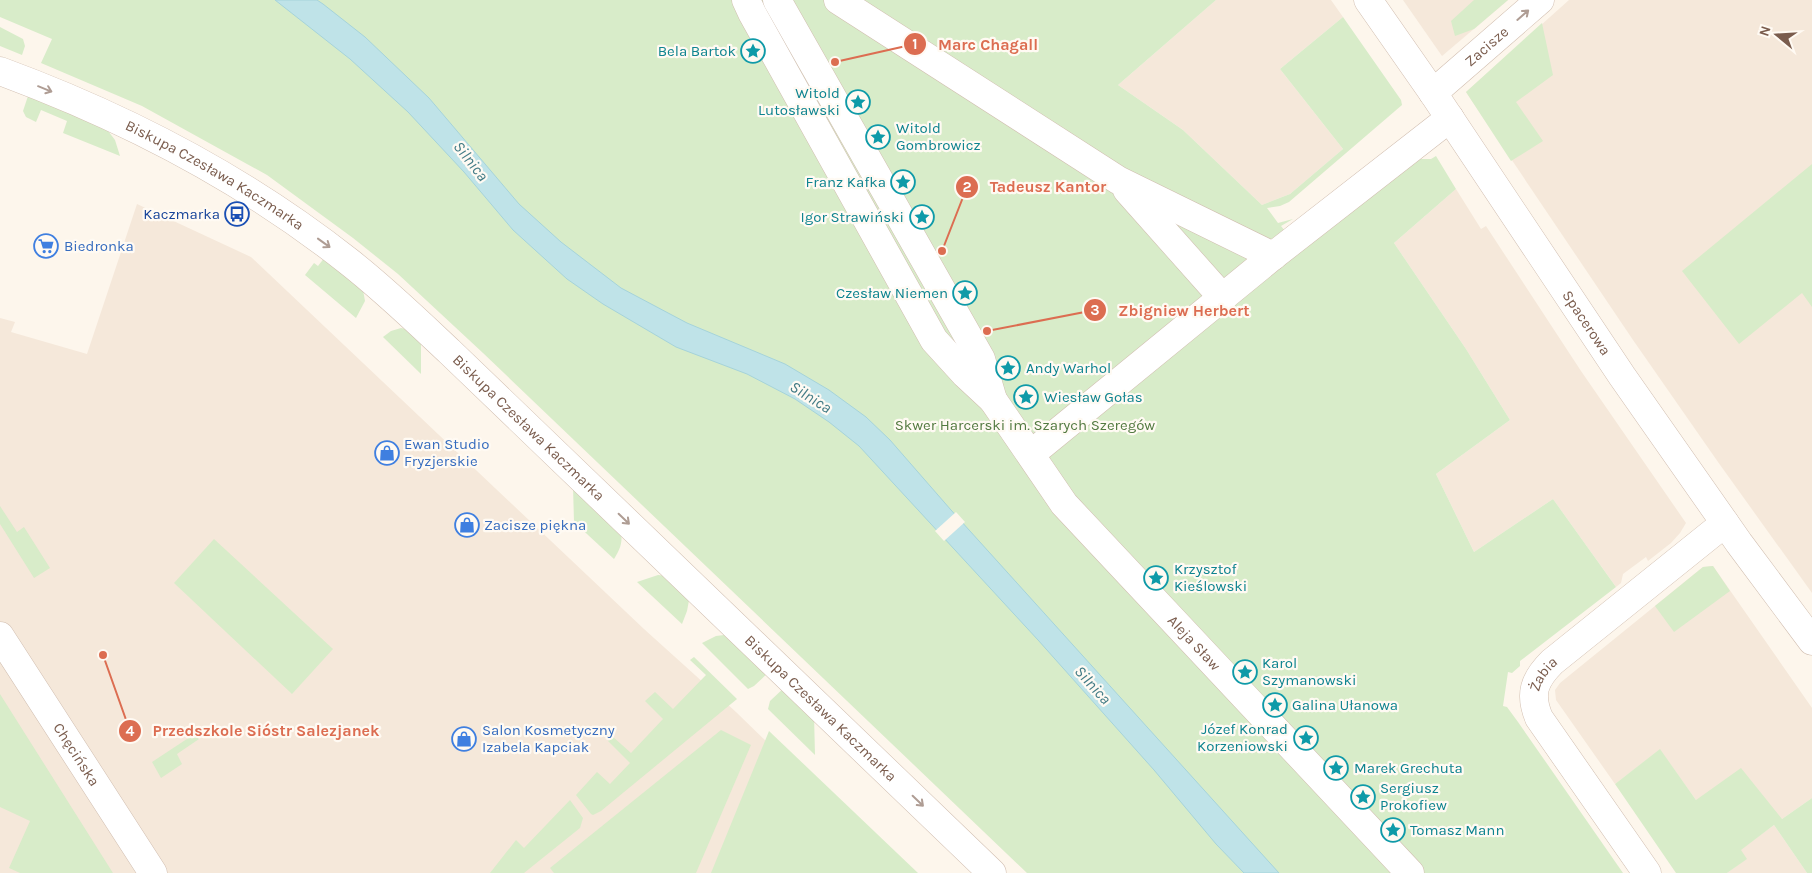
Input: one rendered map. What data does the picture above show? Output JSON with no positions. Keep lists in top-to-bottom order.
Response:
{
  "streets": {
    "street": [
      "Zacisze",
      "Biskupa Czesława Kaczmarka",
      "Spacerowa",
      "Aleja Sław",
      "Żabia",
      "Chęcińska"
    ]
  },
  "crossings": [
    ["Zacisze", "Spacerowa"],
    ["Spacerowa", "Żabia"]
  ],
  "one_way": ["Zacisze", "Biskupa Czesława Kaczmarka"],
  "water": ["Silnica"],
  "parks": ["Skwer Harcerski im. Szarych Szeregów"],
  "places": {
    "place": [
      "Bela Bartok",
      "Witold Lutosławski",
      "Witold Gombrowicz",
      "Franz Kafka",
      "Igor Strawiński",
      "Czesław Niemen",
      "Andy Warhol",
      "Wiesław Gołas",
      "Krzysztof Kieślowski",
      "Karol Szymanowski",
      "Galina Ułanowa",
      "Józef Konrad Korzeniowski",
      "Marek Grechuta",
      "Sergiusz Prokofiew",
      "Tomasz Mann"
    ],
    "other": [
      "Marc Chagall",
      "Tadeusz Kantor",
      "Zbigniew Herbert",
      "Przedszkole Sióstr Salezjanek"
    ],
    "bus stop": ["Kaczmarka"],
    "supermarket": ["Biedronka"],
    "shop": ["Ewan Studio Fryzjerskie", "Zacisze piękna", "Salon Kosmetyczny Izabela Kapciak"]
  },
  "north": "left"
}
